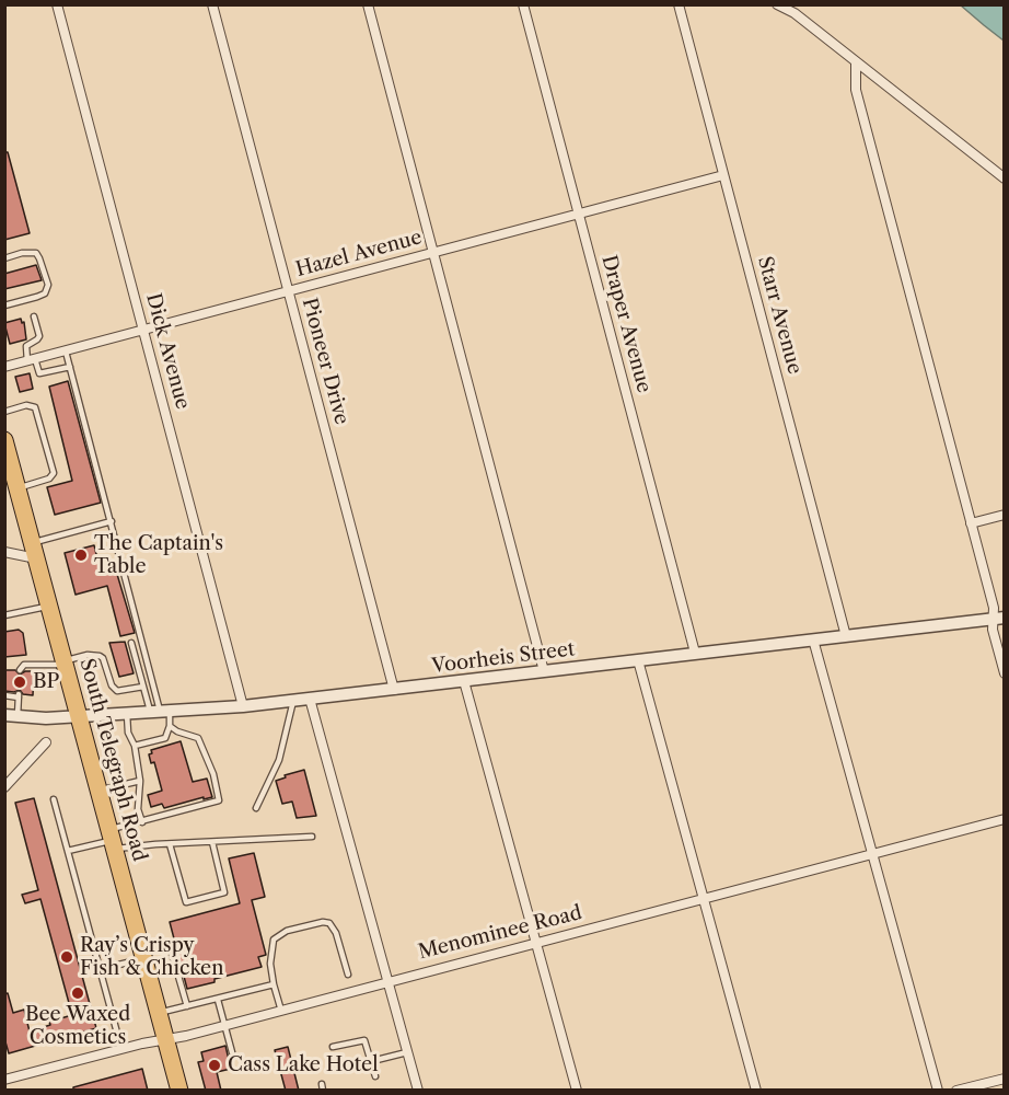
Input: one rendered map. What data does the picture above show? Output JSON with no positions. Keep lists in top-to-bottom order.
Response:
{
  "streets": {
    "highway": ["South Telegraph Road"],
    "street": [
      "Hazel Avenue",
      "Starr Avenue",
      "Draper Avenue",
      "Dick Avenue",
      "Pioneer Drive",
      "Voorheis Street",
      "Menominee Road"
    ]
  },
  "crossings": [
    ["Hazel Avenue", "Starr Avenue"],
    ["Hazel Avenue", "Draper Avenue"],
    ["Hazel Avenue", "Dick Avenue"],
    ["Hazel Avenue", "Pioneer Drive"],
    ["Starr Avenue", "Voorheis Street"],
    ["Draper Avenue", "Voorheis Street"],
    ["Dick Avenue", "Voorheis Street"],
    ["Pioneer Drive", "Voorheis Street"],
    ["Voorheis Street", "South Telegraph Road"],
    ["South Telegraph Road", "Menominee Road"]
  ],
  "places": [
    "The Captain's Table",
    "BP",
    "Ray’s Crispy Fish & Chicken",
    "Bee Waxed Cosmetics",
    "Cass Lake Hotel"
  ]
}
